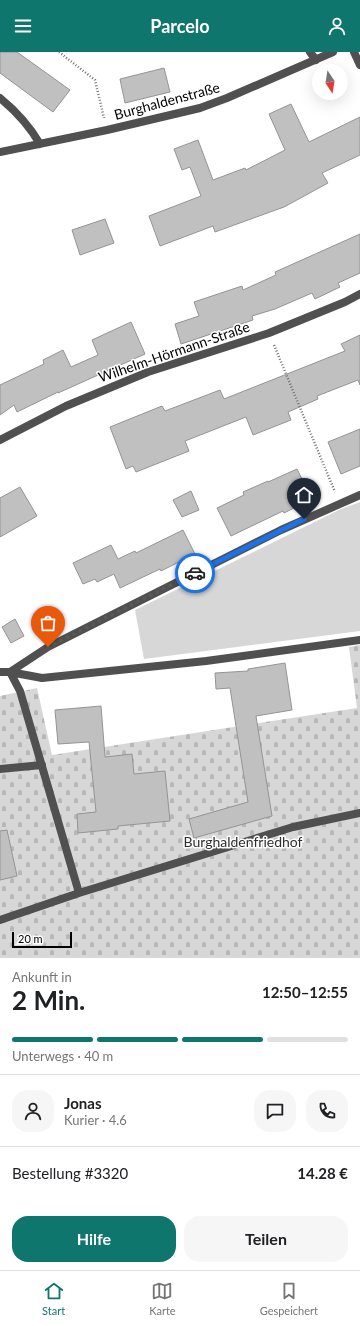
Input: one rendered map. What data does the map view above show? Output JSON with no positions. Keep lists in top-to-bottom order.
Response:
{
  "streets": {
    "street": ["Burghaldenstraße", "Wilhelm-Hörmann-Straße"]
  },
  "parks": ["Burghaldenfriedhof"],
  "scale_bar": "20 m",
  "north": "bottom",
  "page": {
    "header": "Parcelo",
    "scale": "20 m",
    "heading": ["2 Min.", "Ankunft in", "12:50–12:55"],
    "panel": [
      "Jonas",
      "Kurier · 4.6",
      "Bestellung #3320",
      "14.28 €"
    ],
    "bar": "Unterwegs · 40 m",
    "buttons": ["Hilfe", "Teilen"],
    "tabs": ["Start", "Karte", "Gespeichert"]
  }
}
